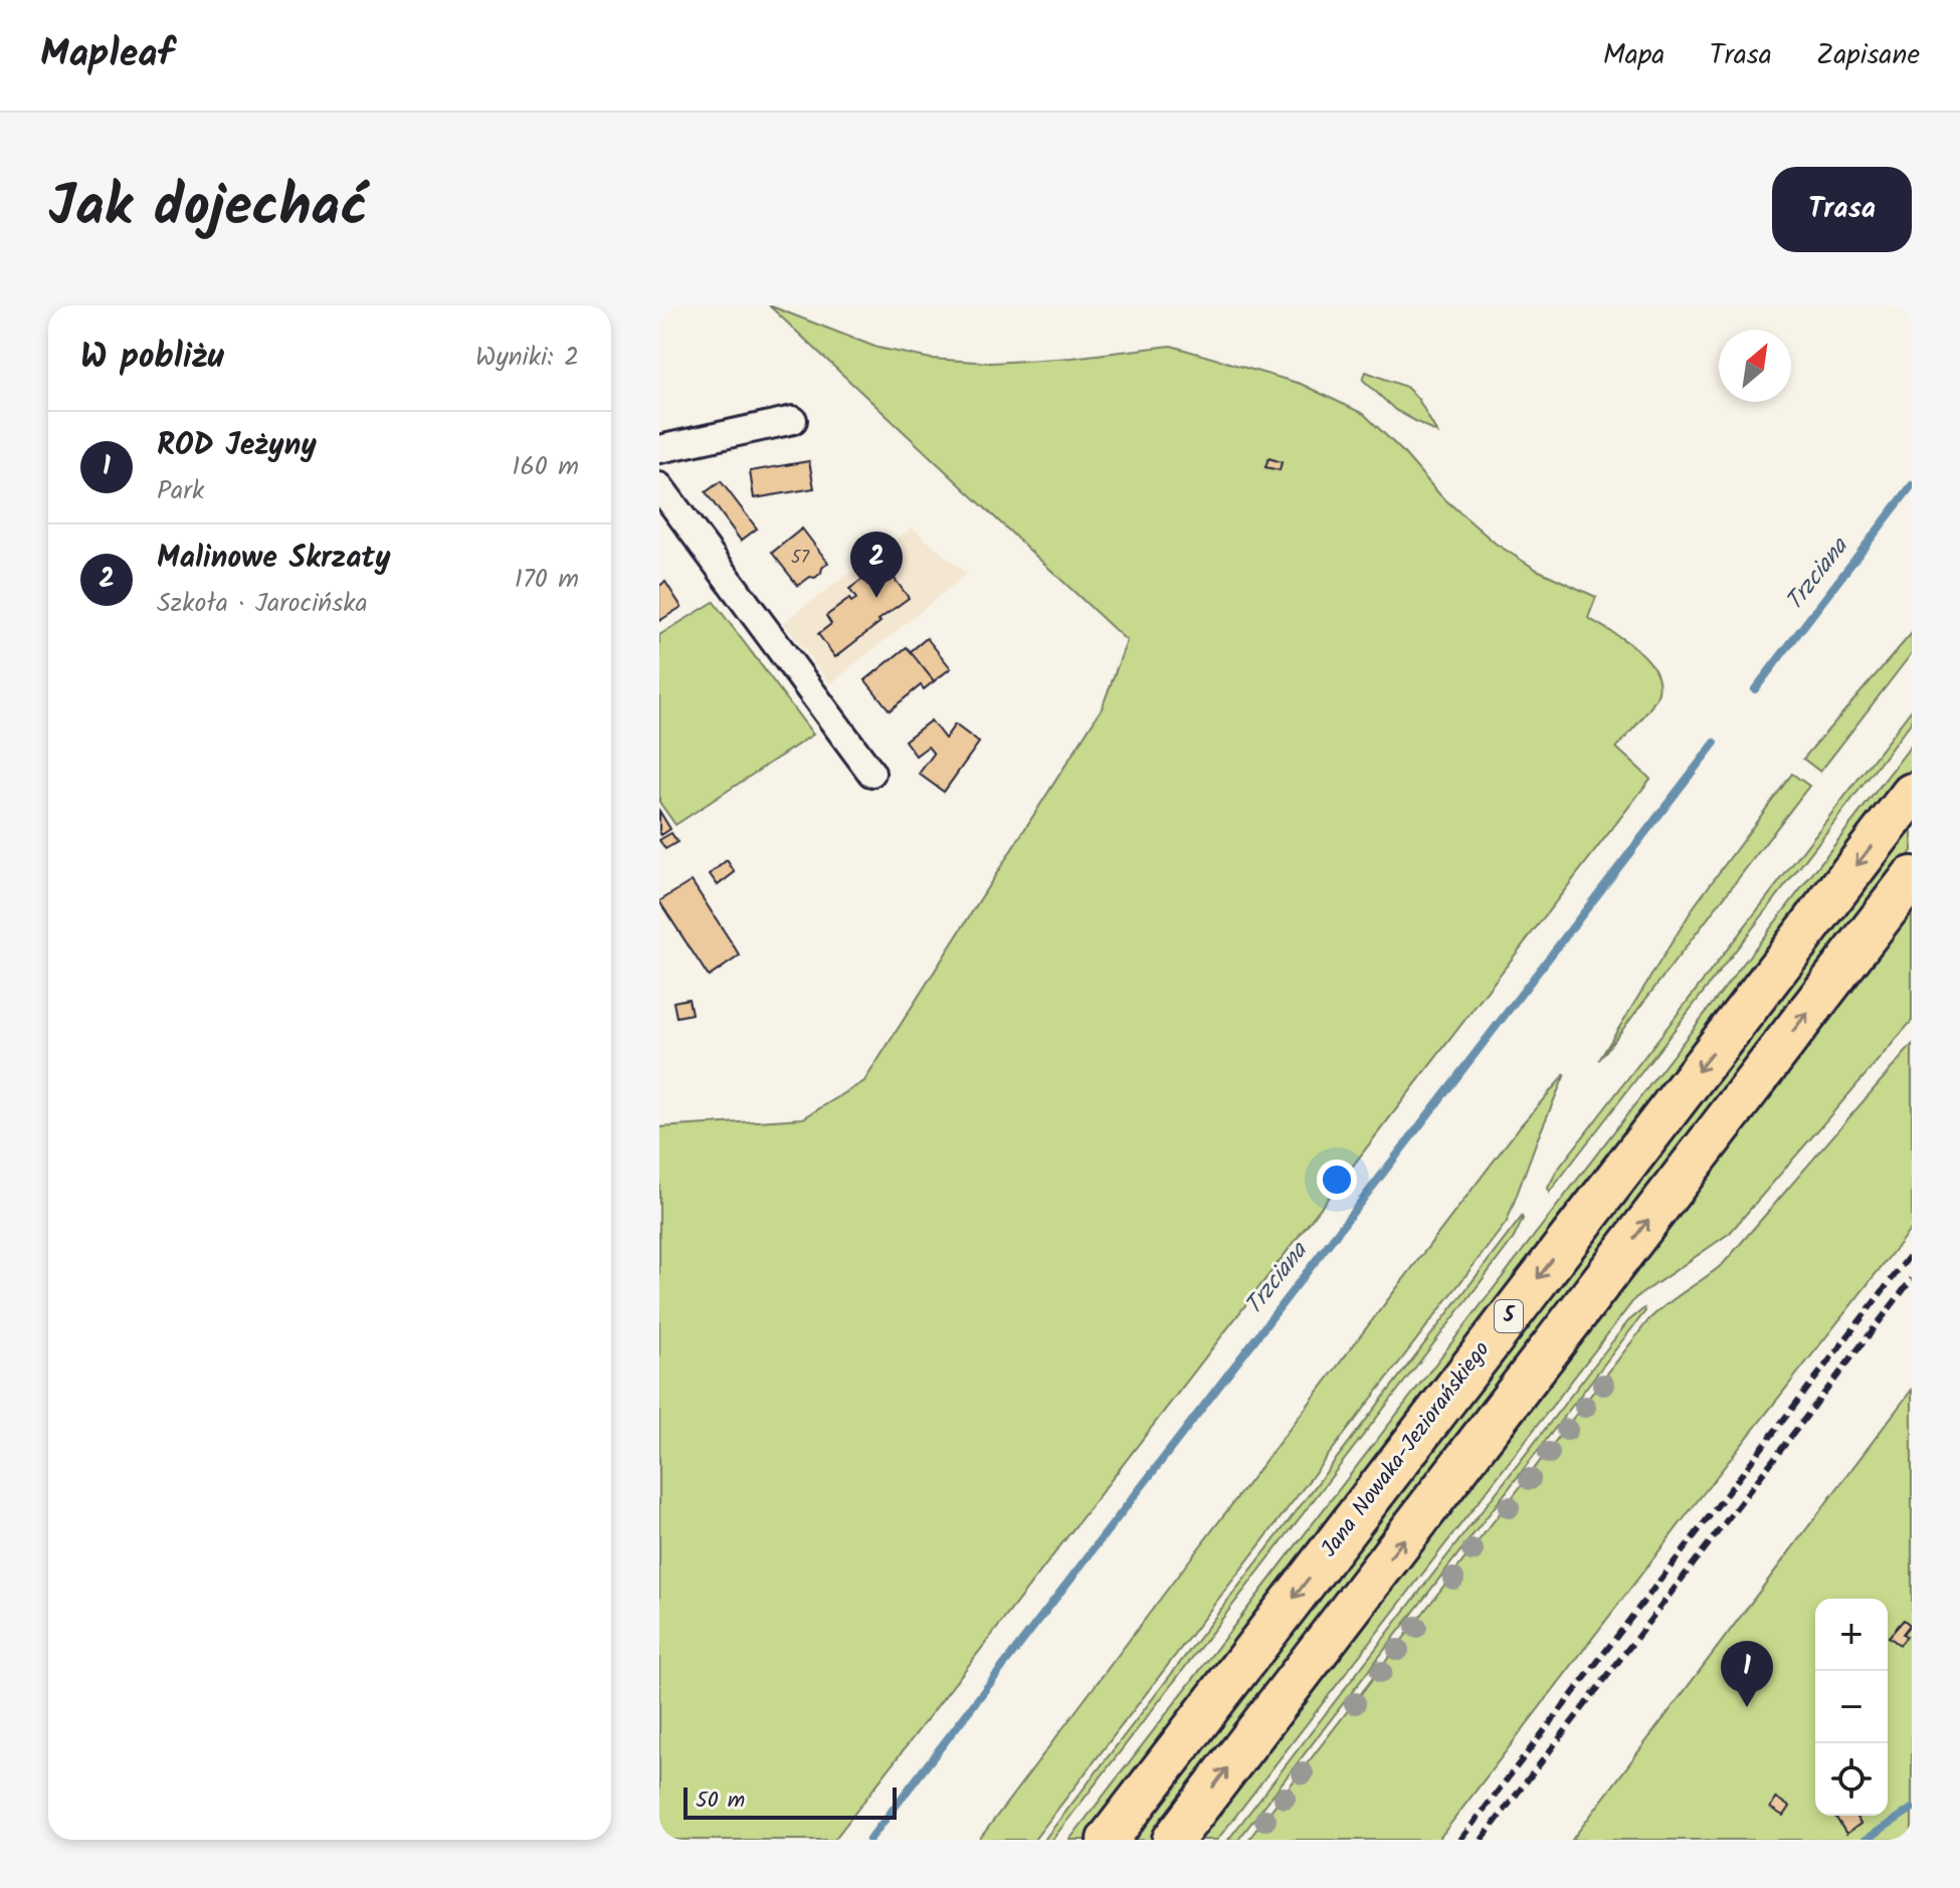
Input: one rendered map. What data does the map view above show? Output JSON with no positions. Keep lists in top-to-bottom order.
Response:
{
  "streets": {
    "main road": ["5", "Jana Nowaka-Jeziorańskiego"]
  },
  "water": ["Trzciana"],
  "house_numbers": ["57"],
  "scale_bar": "50 m",
  "north": "top right",
  "page": {
    "header": "Mapleaf",
    "nav": ["Mapa", "Trasa", "Zapisane"],
    "title": "Jak dojechać",
    "buttons": "Trasa",
    "heading": ["W pobliżu", "Wyniki: 2"],
    "list": [
      {
        "mark": "1",
        "name": "ROD Jeżyny",
        "note": "Park",
        "value": "160 m"
      },
      {
        "mark": "2",
        "name": "Malinowe Skrzaty",
        "note": "Szkoła · Jarocińska",
        "value": "170 m"
      }
    ],
    "pins": ["2", "1"],
    "map_buttons": ["+", "−"],
    "scale": "50 m"
  }
}
